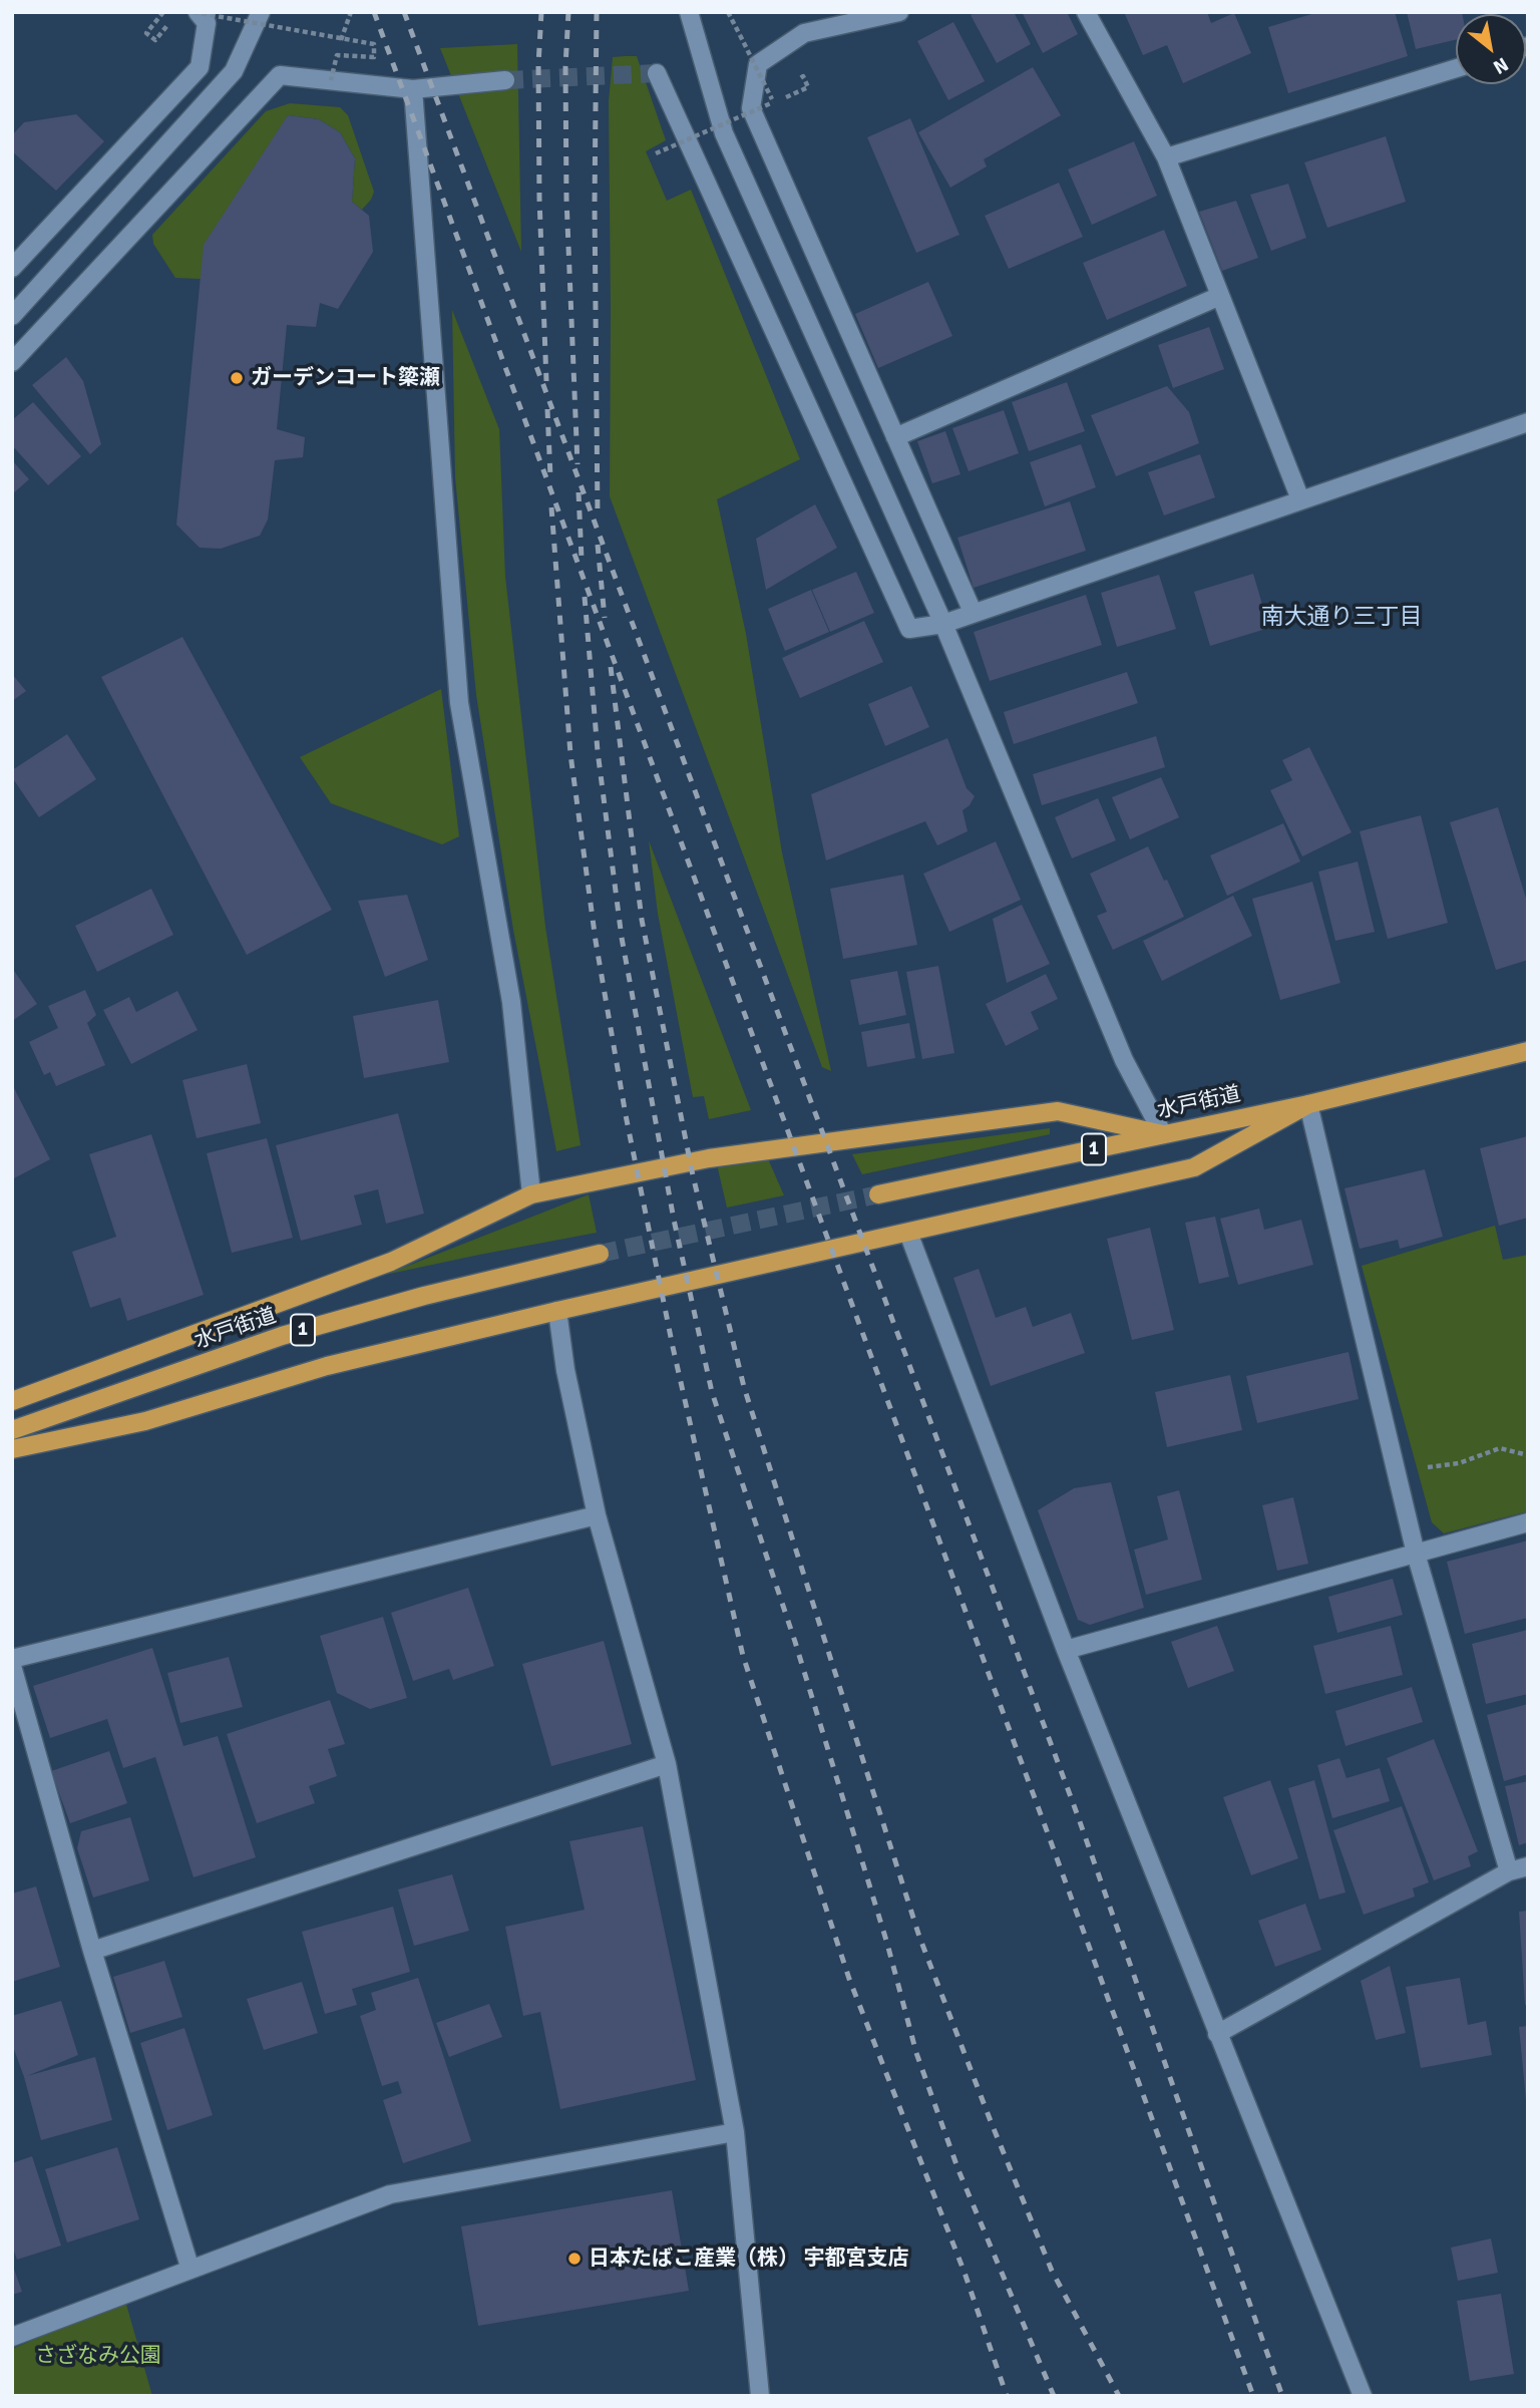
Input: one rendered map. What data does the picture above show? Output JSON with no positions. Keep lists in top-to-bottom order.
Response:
{
  "streets": {
    "main road": ["水戸街道", "1"]
  },
  "districts": ["南大通り三丁目"],
  "parks": ["さざなみ公園"],
  "places": ["ガーデンコート簗瀬", "日本たばこ産業（株） 宇都宮支店"],
  "north": "bottom right"
}
